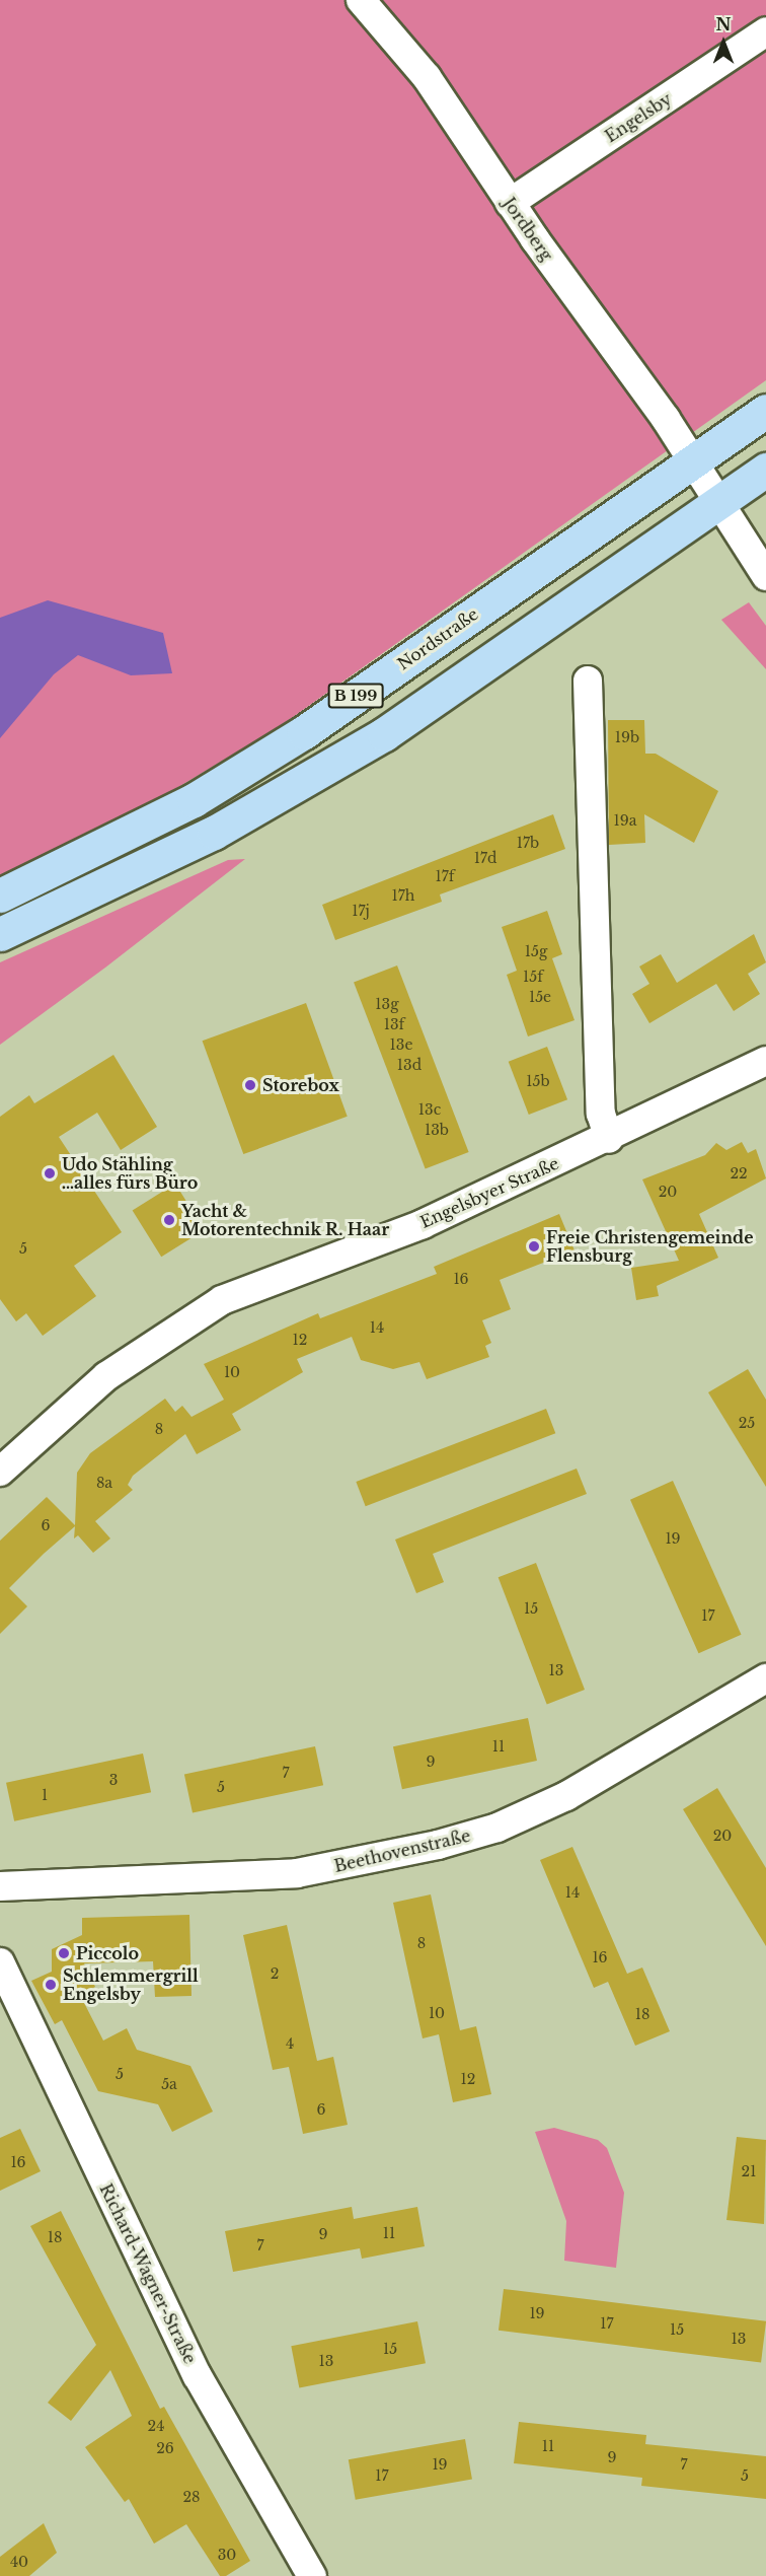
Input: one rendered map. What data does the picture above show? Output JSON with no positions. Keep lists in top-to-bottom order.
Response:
{
  "streets": {
    "main road": ["Nordstraße", "B 199"],
    "street": [
      "Engelsby",
      "Jordberg",
      "Engelsbyer Straße",
      "Beethovenstraße",
      "Richard-Wagner-Straße"
    ]
  },
  "crossings": [
    ["Engelsby", "Jordberg"],
    ["Jordberg", "Nordstraße"],
    ["Jordberg", "B 199"]
  ],
  "places": [
    "Storebox",
    "Udo Stähling …alles fürs Büro",
    "Yacht & Motorentechnik R. Haar",
    "Freie Christengemeinde Flensburg",
    "Piccolo",
    "Schlemmergrill Engelsby"
  ],
  "house_numbers": [
    "19b",
    "19a",
    "17b",
    "17d",
    "17f",
    "17h",
    "17j",
    "15g",
    "15f",
    "15e",
    "13g",
    "13f",
    "13e",
    "13d",
    "15b",
    "13c",
    "13b",
    "22",
    "20",
    "5",
    "16",
    "14",
    "12",
    "10",
    "25",
    "8",
    "8a",
    "6",
    "19",
    "15",
    "17",
    "13",
    "11",
    "9",
    "7",
    "3",
    "5",
    "1",
    "20",
    "14",
    "8",
    "16",
    "2",
    "10",
    "18",
    "4",
    "5",
    "12",
    "5a",
    "6",
    "16",
    "21",
    "11",
    "9",
    "18",
    "7",
    "19",
    "17",
    "15",
    "13",
    "15",
    "13",
    "24",
    "11",
    "26",
    "9",
    "19",
    "7",
    "17",
    "5",
    "28",
    "30",
    "40"
  ],
  "north": "top"
}
